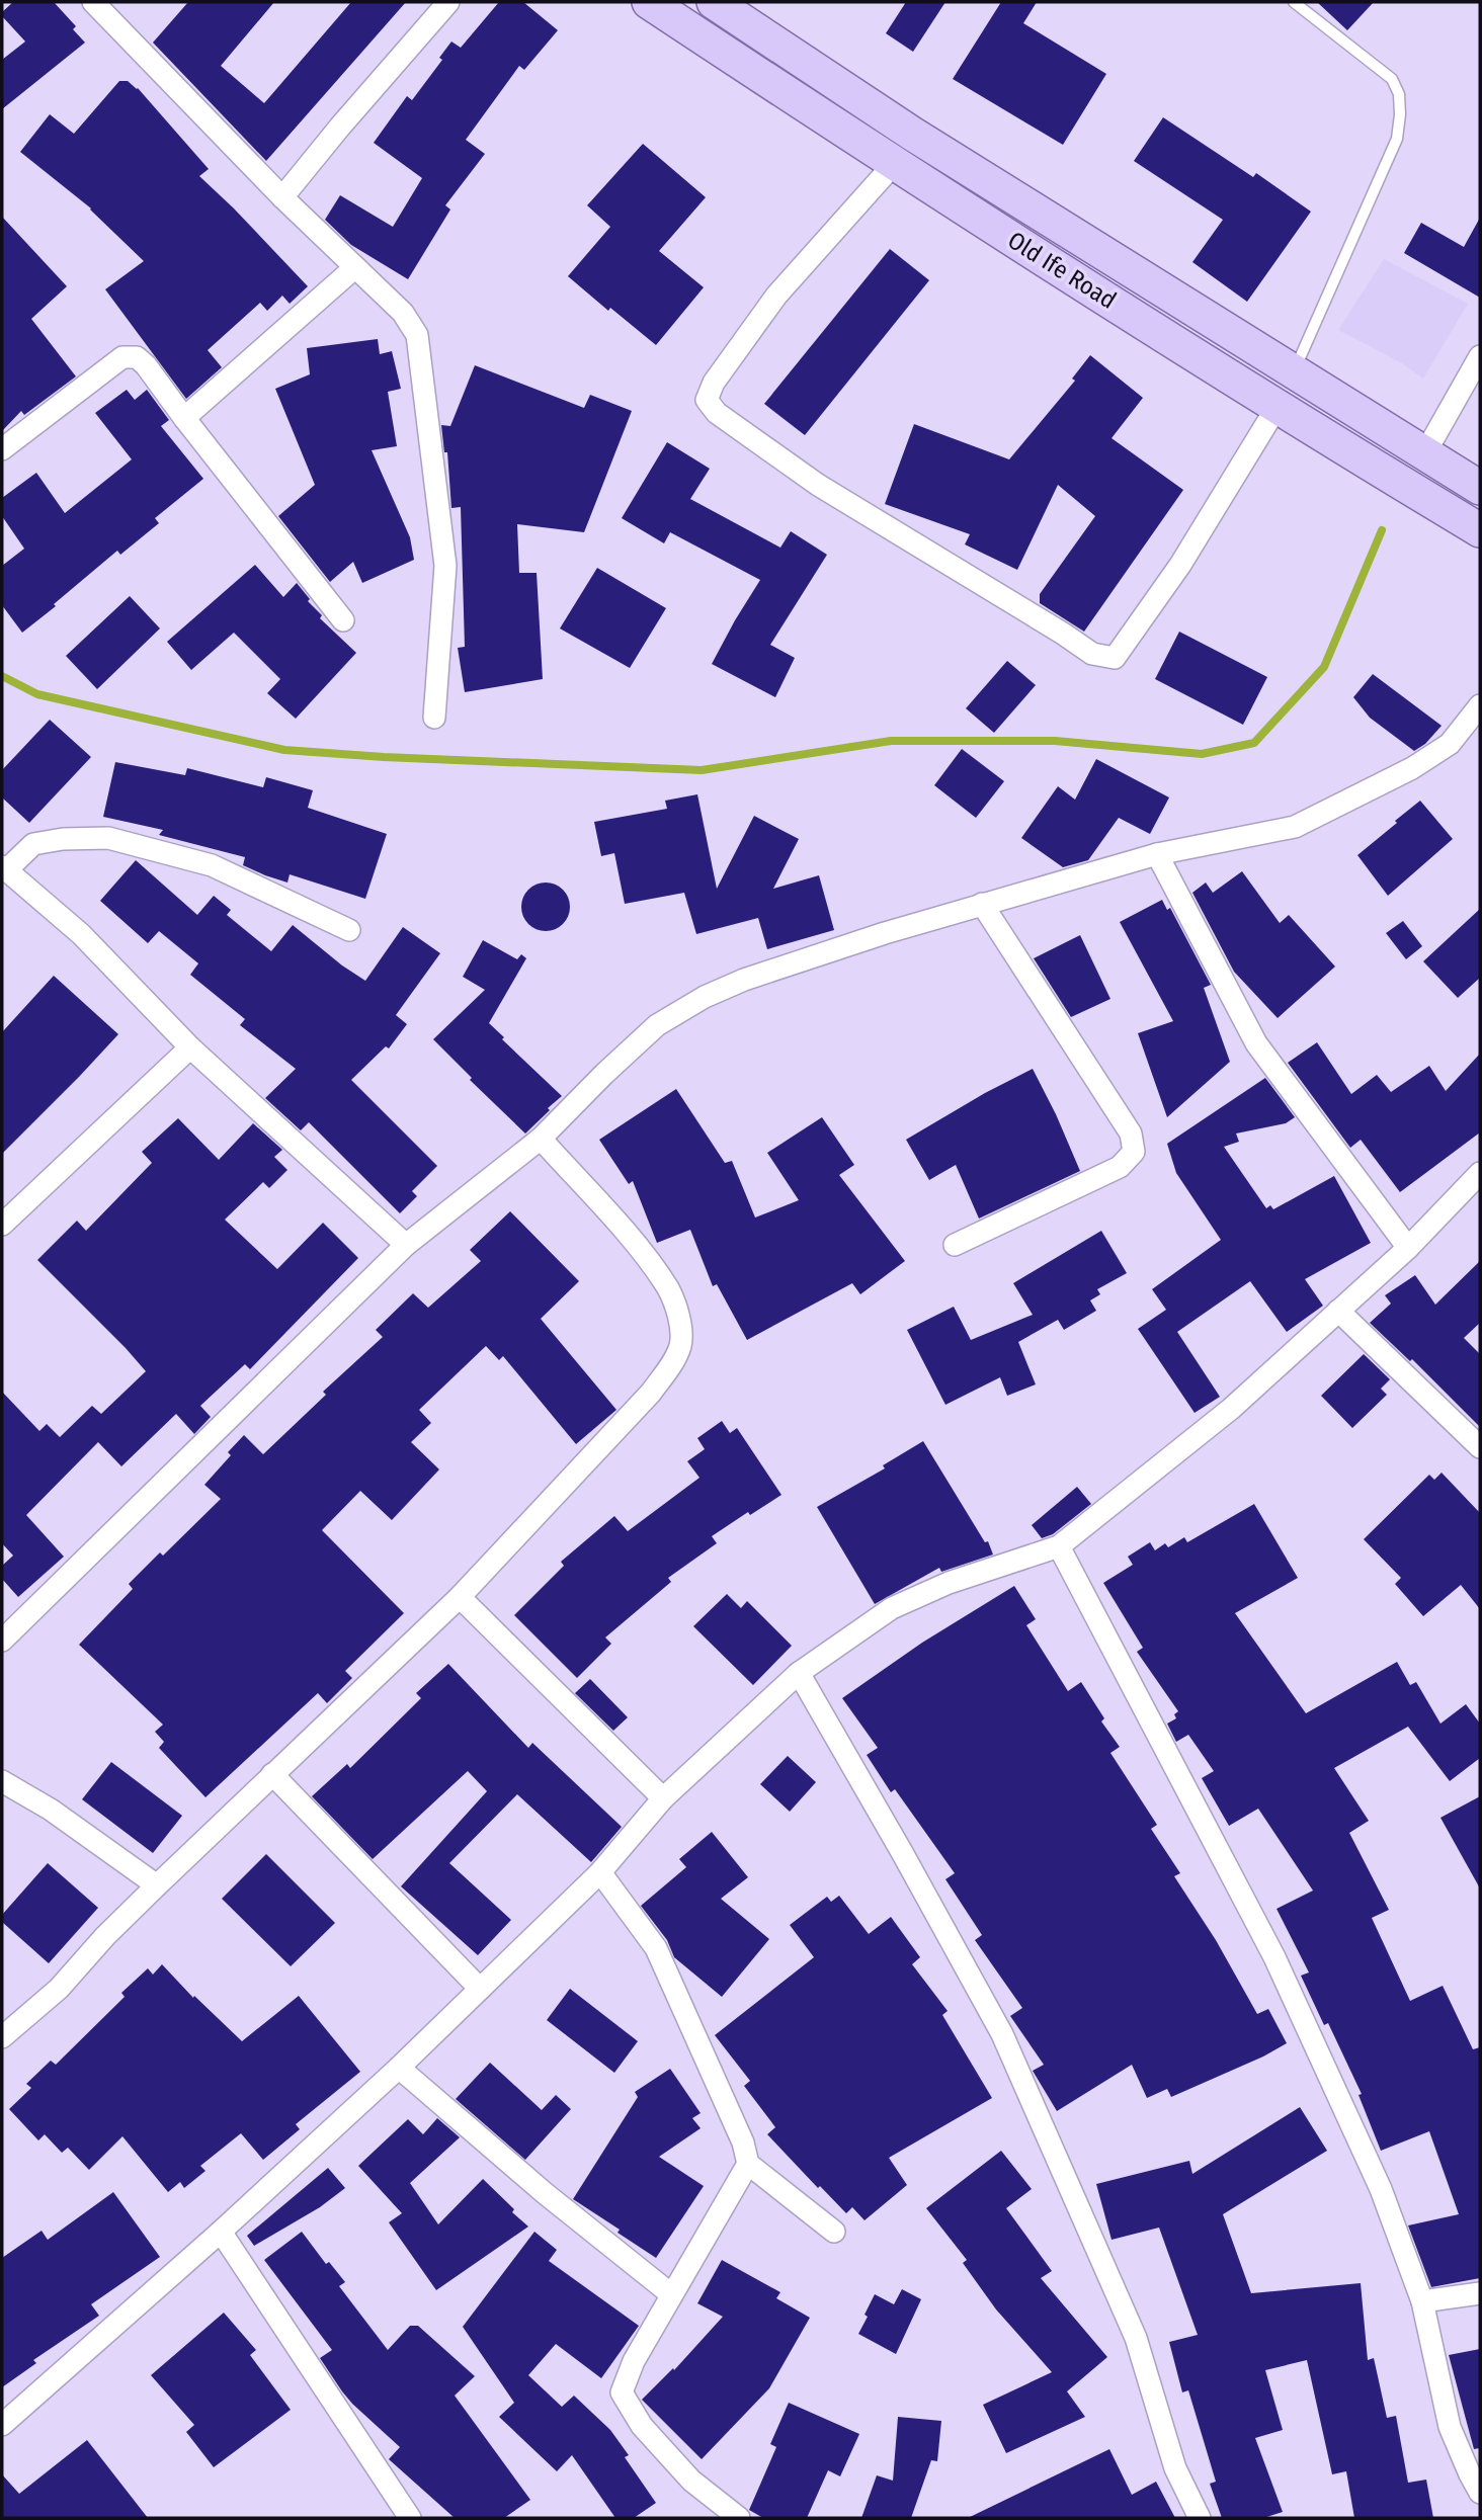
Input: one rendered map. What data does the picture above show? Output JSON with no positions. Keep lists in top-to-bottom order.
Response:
{
  "streets": {
    "main road": ["Old Ife Road"]
  }
}
